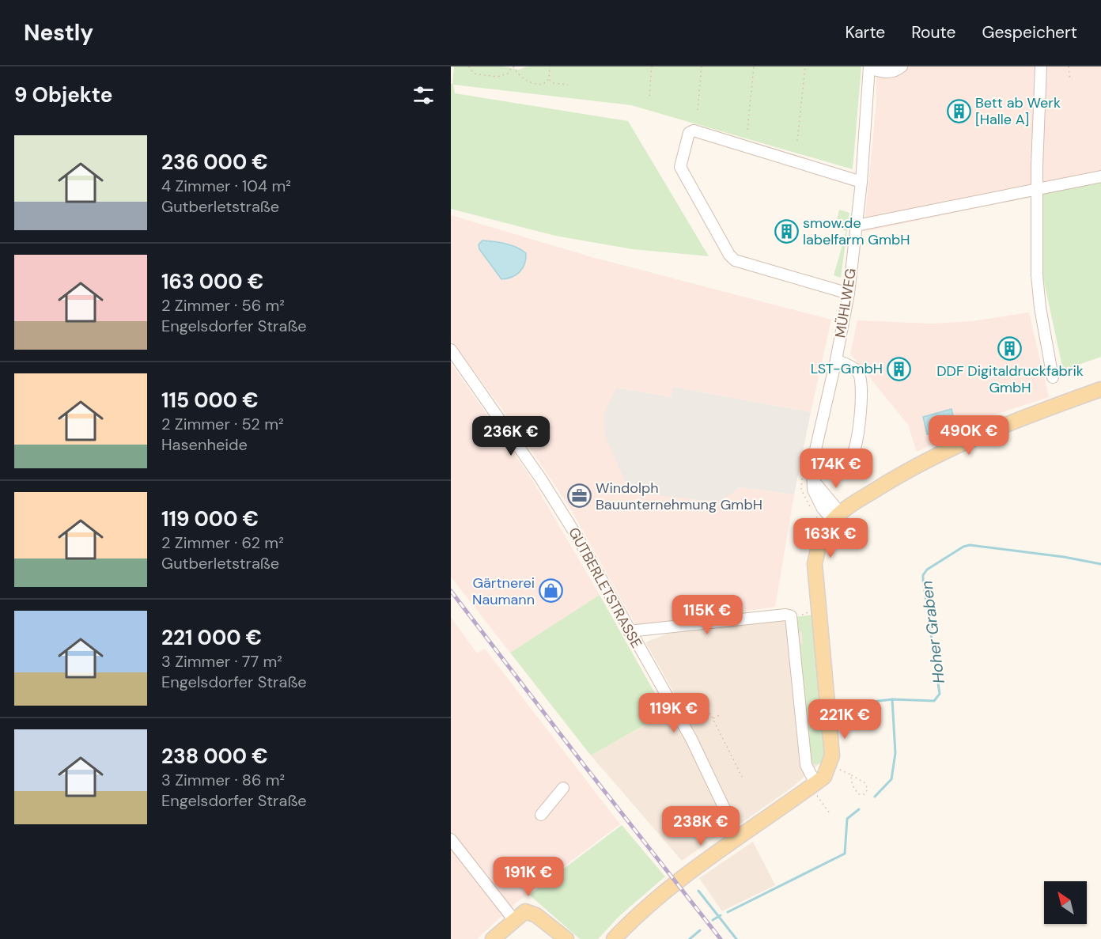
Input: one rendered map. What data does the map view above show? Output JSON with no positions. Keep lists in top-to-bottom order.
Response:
{
  "streets": {
    "street": ["MÜHLWEG", "GUTBERLETSTRASSE"]
  },
  "water": ["Hoher Graben"],
  "places": {
    "building": [
      "Bett ab Werk [Halle A]",
      "smow.de labelfarm GmbH",
      "DDF Digitaldruckfabrik GmbH",
      "LST-GmbH"
    ],
    "office": ["Windolph Bauunternehmung GmbH"],
    "shop": ["Gärtnerei Naumann"]
  },
  "north": "top left",
  "page": {
    "header": "Nestly",
    "nav": ["Karte", "Route", "Gespeichert"],
    "heading": "9 Objekte",
    "list": [
      {
        "name": "236 000 €",
        "note": "4 Zimmer · 104 m² · Gutberletstraße"
      },
      {
        "name": "163 000 €",
        "note": "2 Zimmer · 56 m² · Engelsdorfer Straße"
      },
      {
        "name": "115 000 €",
        "note": "2 Zimmer · 52 m² · Hasenheide"
      },
      {
        "name": "119 000 €",
        "note": "2 Zimmer · 62 m² · Gutberletstraße"
      },
      {
        "name": "221 000 €",
        "note": "3 Zimmer · 77 m² · Engelsdorfer Straße"
      },
      {
        "name": "238 000 €",
        "note": "3 Zimmer · 86 m² · Engelsdorfer Straße"
      }
    ],
    "price": [
      "490K €",
      "236K €",
      "174K €",
      "163K €",
      "115K €",
      "119K €",
      "221K €",
      "238K €",
      "191K €"
    ]
  }
}
